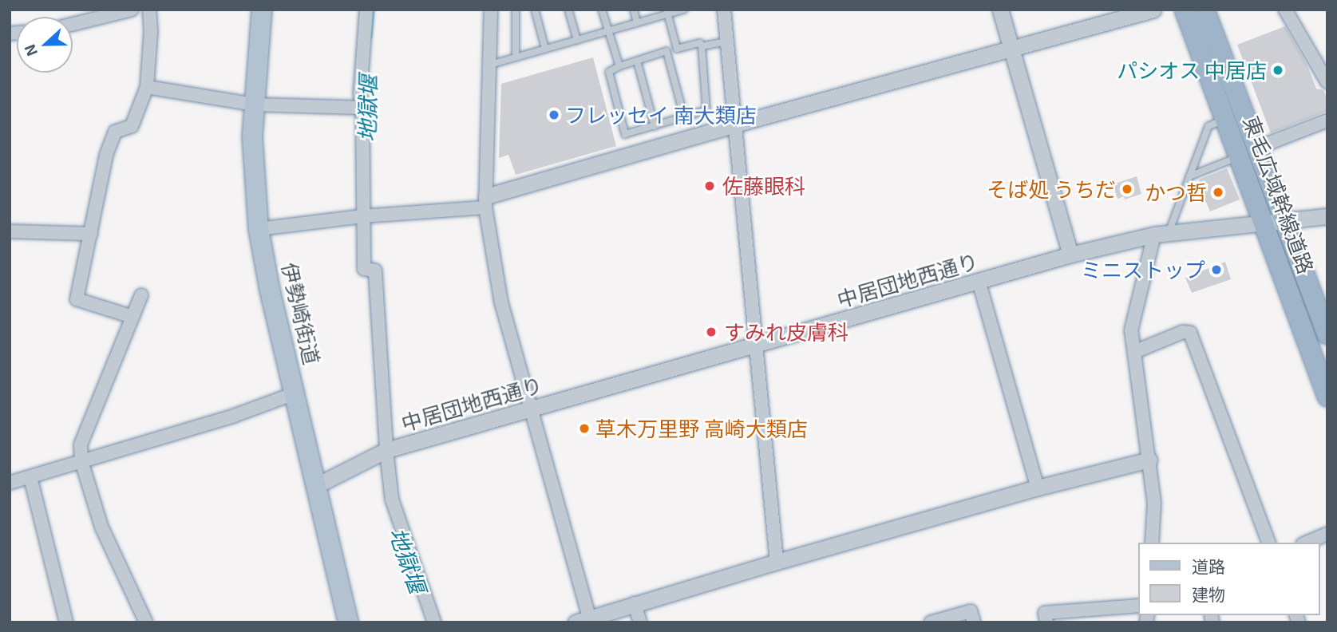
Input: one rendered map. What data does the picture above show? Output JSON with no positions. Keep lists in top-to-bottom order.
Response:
{
  "streets": {
    "highway": ["東毛広域幹線道路"],
    "main road": ["伊勢崎街道"],
    "street": ["中居団地西通り"]
  },
  "crossings": [
    ["東毛広域幹線道路", "中居団地西通り"],
    ["中居団地西通り", "伊勢崎街道"]
  ],
  "water": ["地獄堰"],
  "places": [
    "パシオス 中居店",
    "フレッセイ 南大類店",
    "佐藤眼科",
    "そば処 うちだ",
    "かつ哲",
    "ミニストップ",
    "すみれ皮膚科",
    "草木万里野 高崎大類店"
  ],
  "legend": ["道路", "建物"],
  "north": "left"
}
